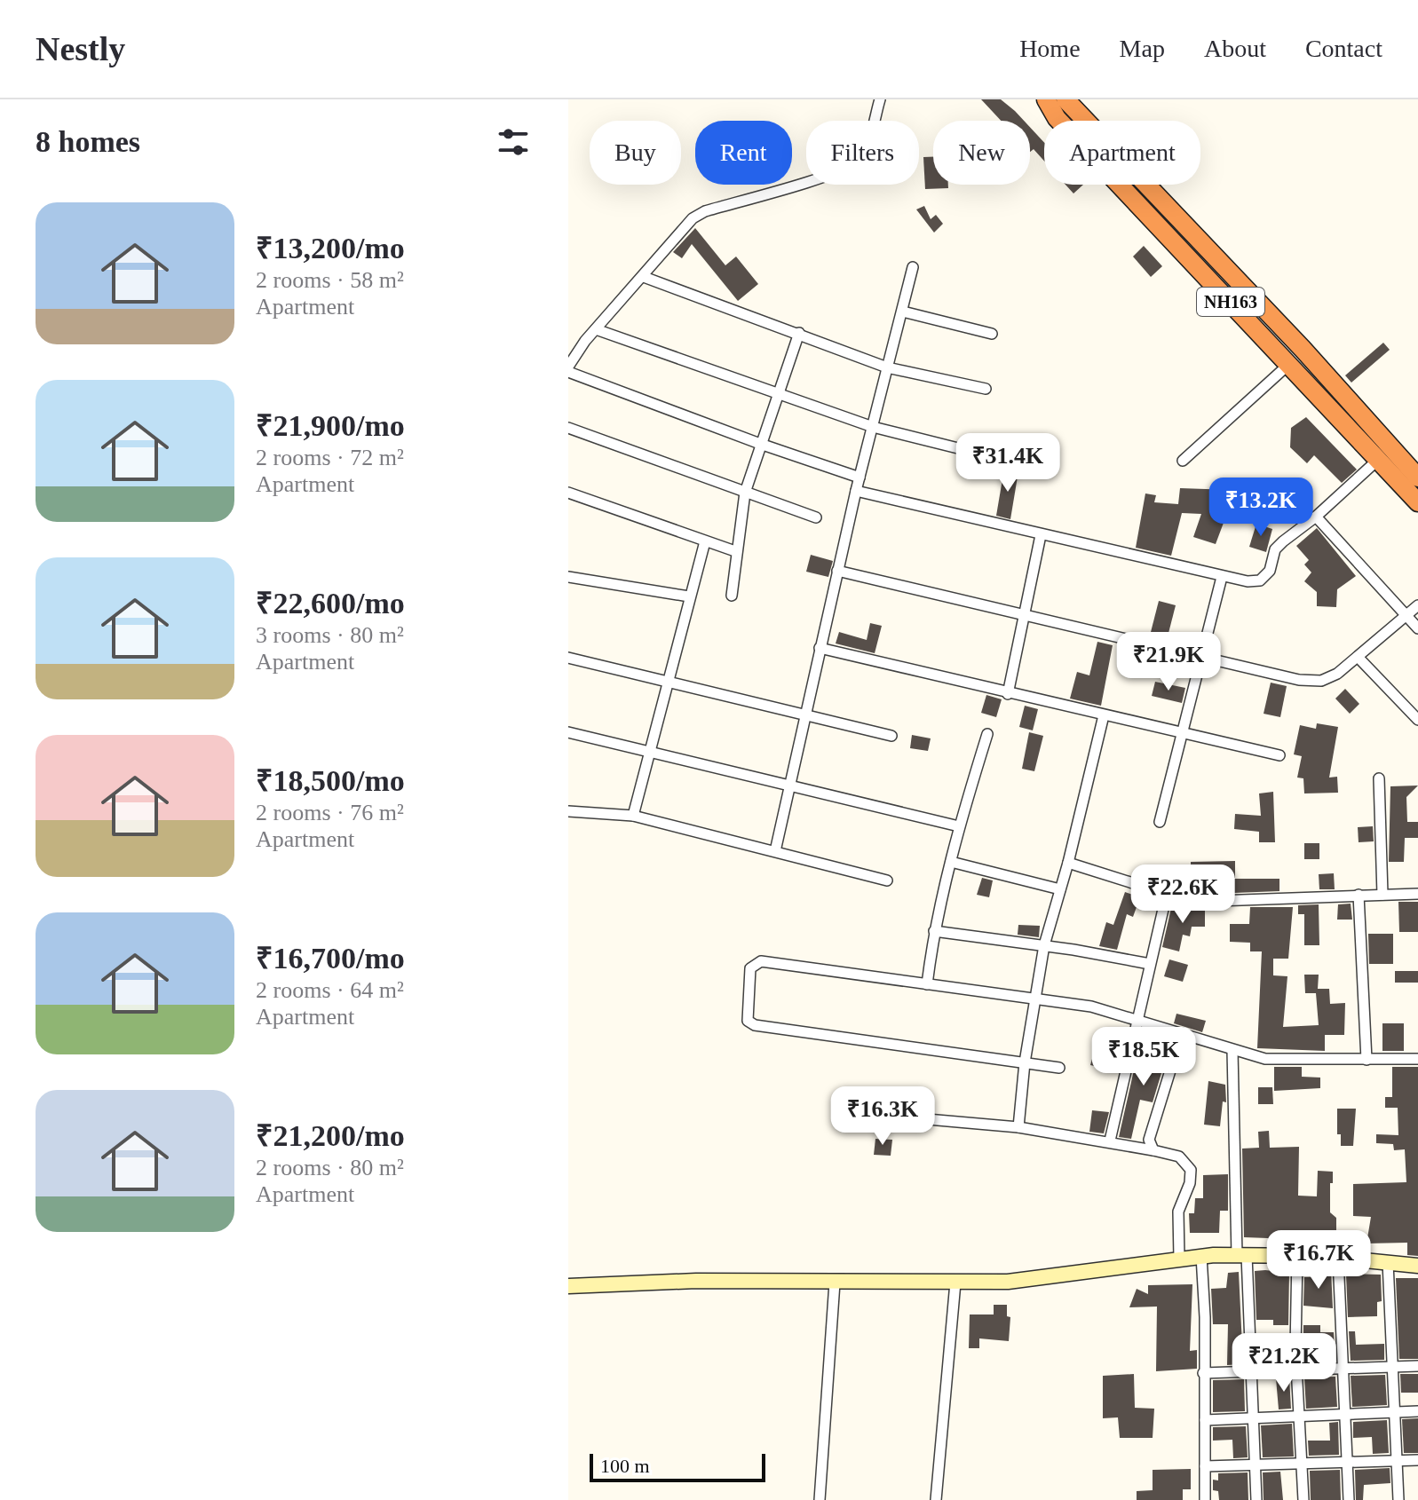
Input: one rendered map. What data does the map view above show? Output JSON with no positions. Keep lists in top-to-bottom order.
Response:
{
  "streets": {
    "highway": ["NH163"]
  },
  "scale_bar": "100 m",
  "page": {
    "header": "Nestly",
    "nav": [
      "Home",
      "Map",
      "About",
      "Contact"
    ],
    "heading": "8 homes",
    "chip": [
      "Buy",
      "Rent",
      "Filters",
      "New",
      "Apartment"
    ],
    "list": [
      {
        "name": "₹13,200/mo",
        "note": "2 rooms · 58 m² · Apartment"
      },
      {
        "name": "₹21,900/mo",
        "note": "2 rooms · 72 m² · Apartment"
      },
      {
        "name": "₹22,600/mo",
        "note": "3 rooms · 80 m² · Apartment"
      },
      {
        "name": "₹18,500/mo",
        "note": "2 rooms · 76 m² · Apartment"
      },
      {
        "name": "₹16,700/mo",
        "note": "2 rooms · 64 m² · Apartment"
      },
      {
        "name": "₹21,200/mo",
        "note": "2 rooms · 80 m² · Apartment"
      }
    ],
    "price": [
      "₹31.4K",
      "₹13.2K",
      "₹21.9K",
      "₹22.6K",
      "₹18.5K",
      "₹16.3K",
      "₹16.7K",
      "₹21.2K"
    ],
    "scale": "100 m"
  }
}
